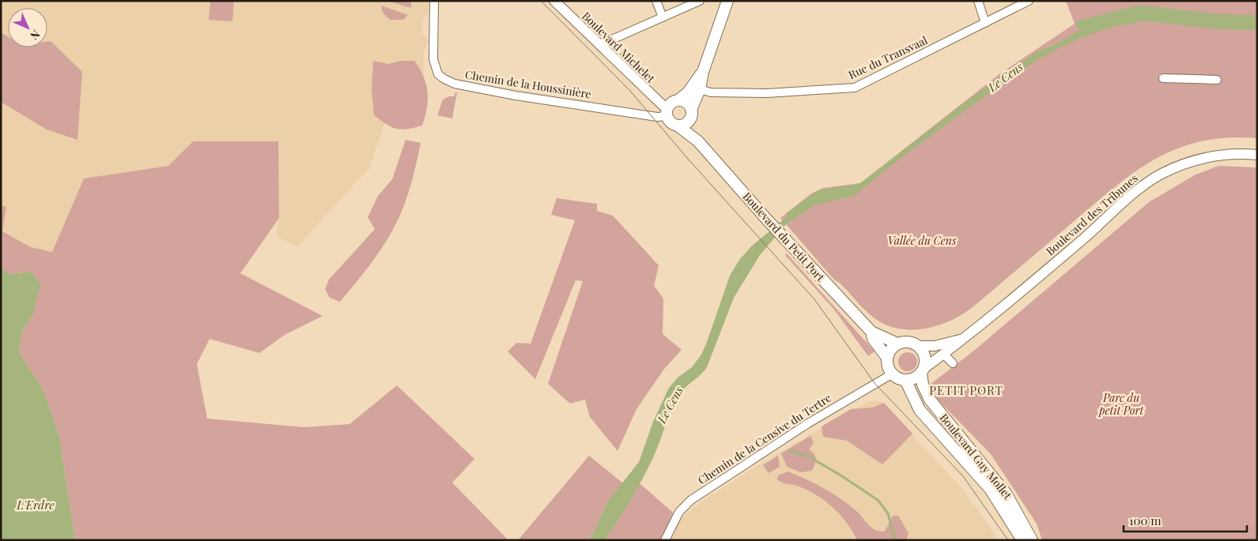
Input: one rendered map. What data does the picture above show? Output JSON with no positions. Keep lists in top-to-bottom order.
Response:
{
  "streets": {
    "main road": ["Boulevard du Petit Port", "Boulevard Guy Mollet"],
    "street": [
      "Boulevard Michelet",
      "Rue du Transvaal",
      "Chemin de la Houssinière",
      "Boulevard des Tribunes",
      "Chemin de la Censive du Tertre"
    ]
  },
  "crossings": [
    ["Boulevard Michelet", "Chemin de la Houssinière"],
    ["Boulevard Michelet", "Boulevard du Petit Port"],
    ["Chemin de la Houssinière", "Boulevard du Petit Port"],
    ["Boulevard des Tribunes", "Boulevard du Petit Port"],
    ["Boulevard des Tribunes", "Chemin de la Censive du Tertre"],
    ["Boulevard des Tribunes", "Boulevard Guy Mollet"],
    ["Boulevard du Petit Port", "Chemin de la Censive du Tertre"],
    ["Boulevard du Petit Port", "Boulevard Guy Mollet"],
    ["Chemin de la Censive du Tertre", "Boulevard Guy Mollet"]
  ],
  "districts": ["PETIT PORT"],
  "water": ["Le Cens", "L'Erdre"],
  "parks": ["Vallée du Cens", "Parc du petit Port"],
  "scale_bar": "100 m",
  "north": "bottom right"
}
